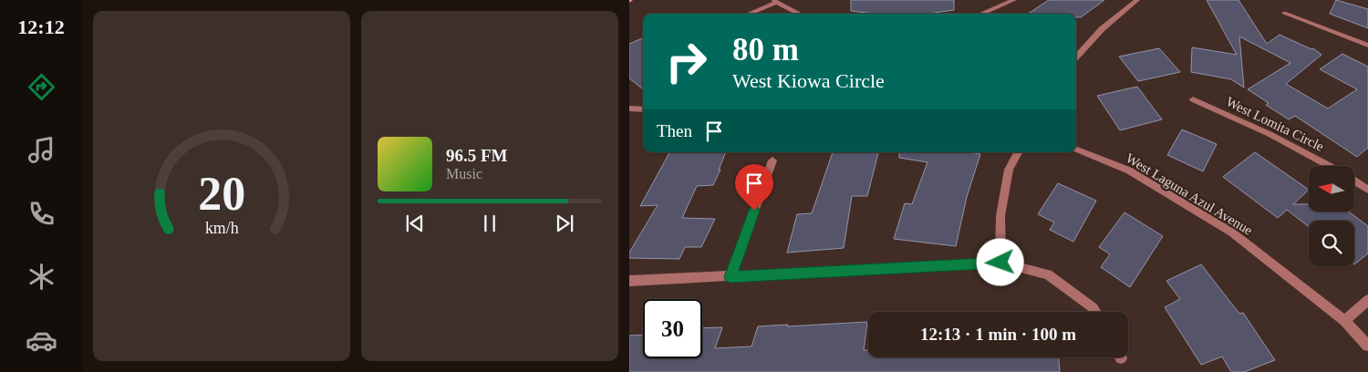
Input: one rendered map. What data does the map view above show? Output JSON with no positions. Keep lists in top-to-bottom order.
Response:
{
  "streets": {
    "street": ["West Lomita Circle", "West Laguna Azul Avenue"]
  },
  "north": "left",
  "page": {
    "tabs": "12:12",
    "turn": ["80 m", "West Kiowa Circle"],
    "then": "Then",
    "song": ["96.5 FM", "Music"],
    "limit": "30",
    "trip": "12:13 · 1 min · 100 m",
    "gauge": ["20", "km/h"]
  }
}
